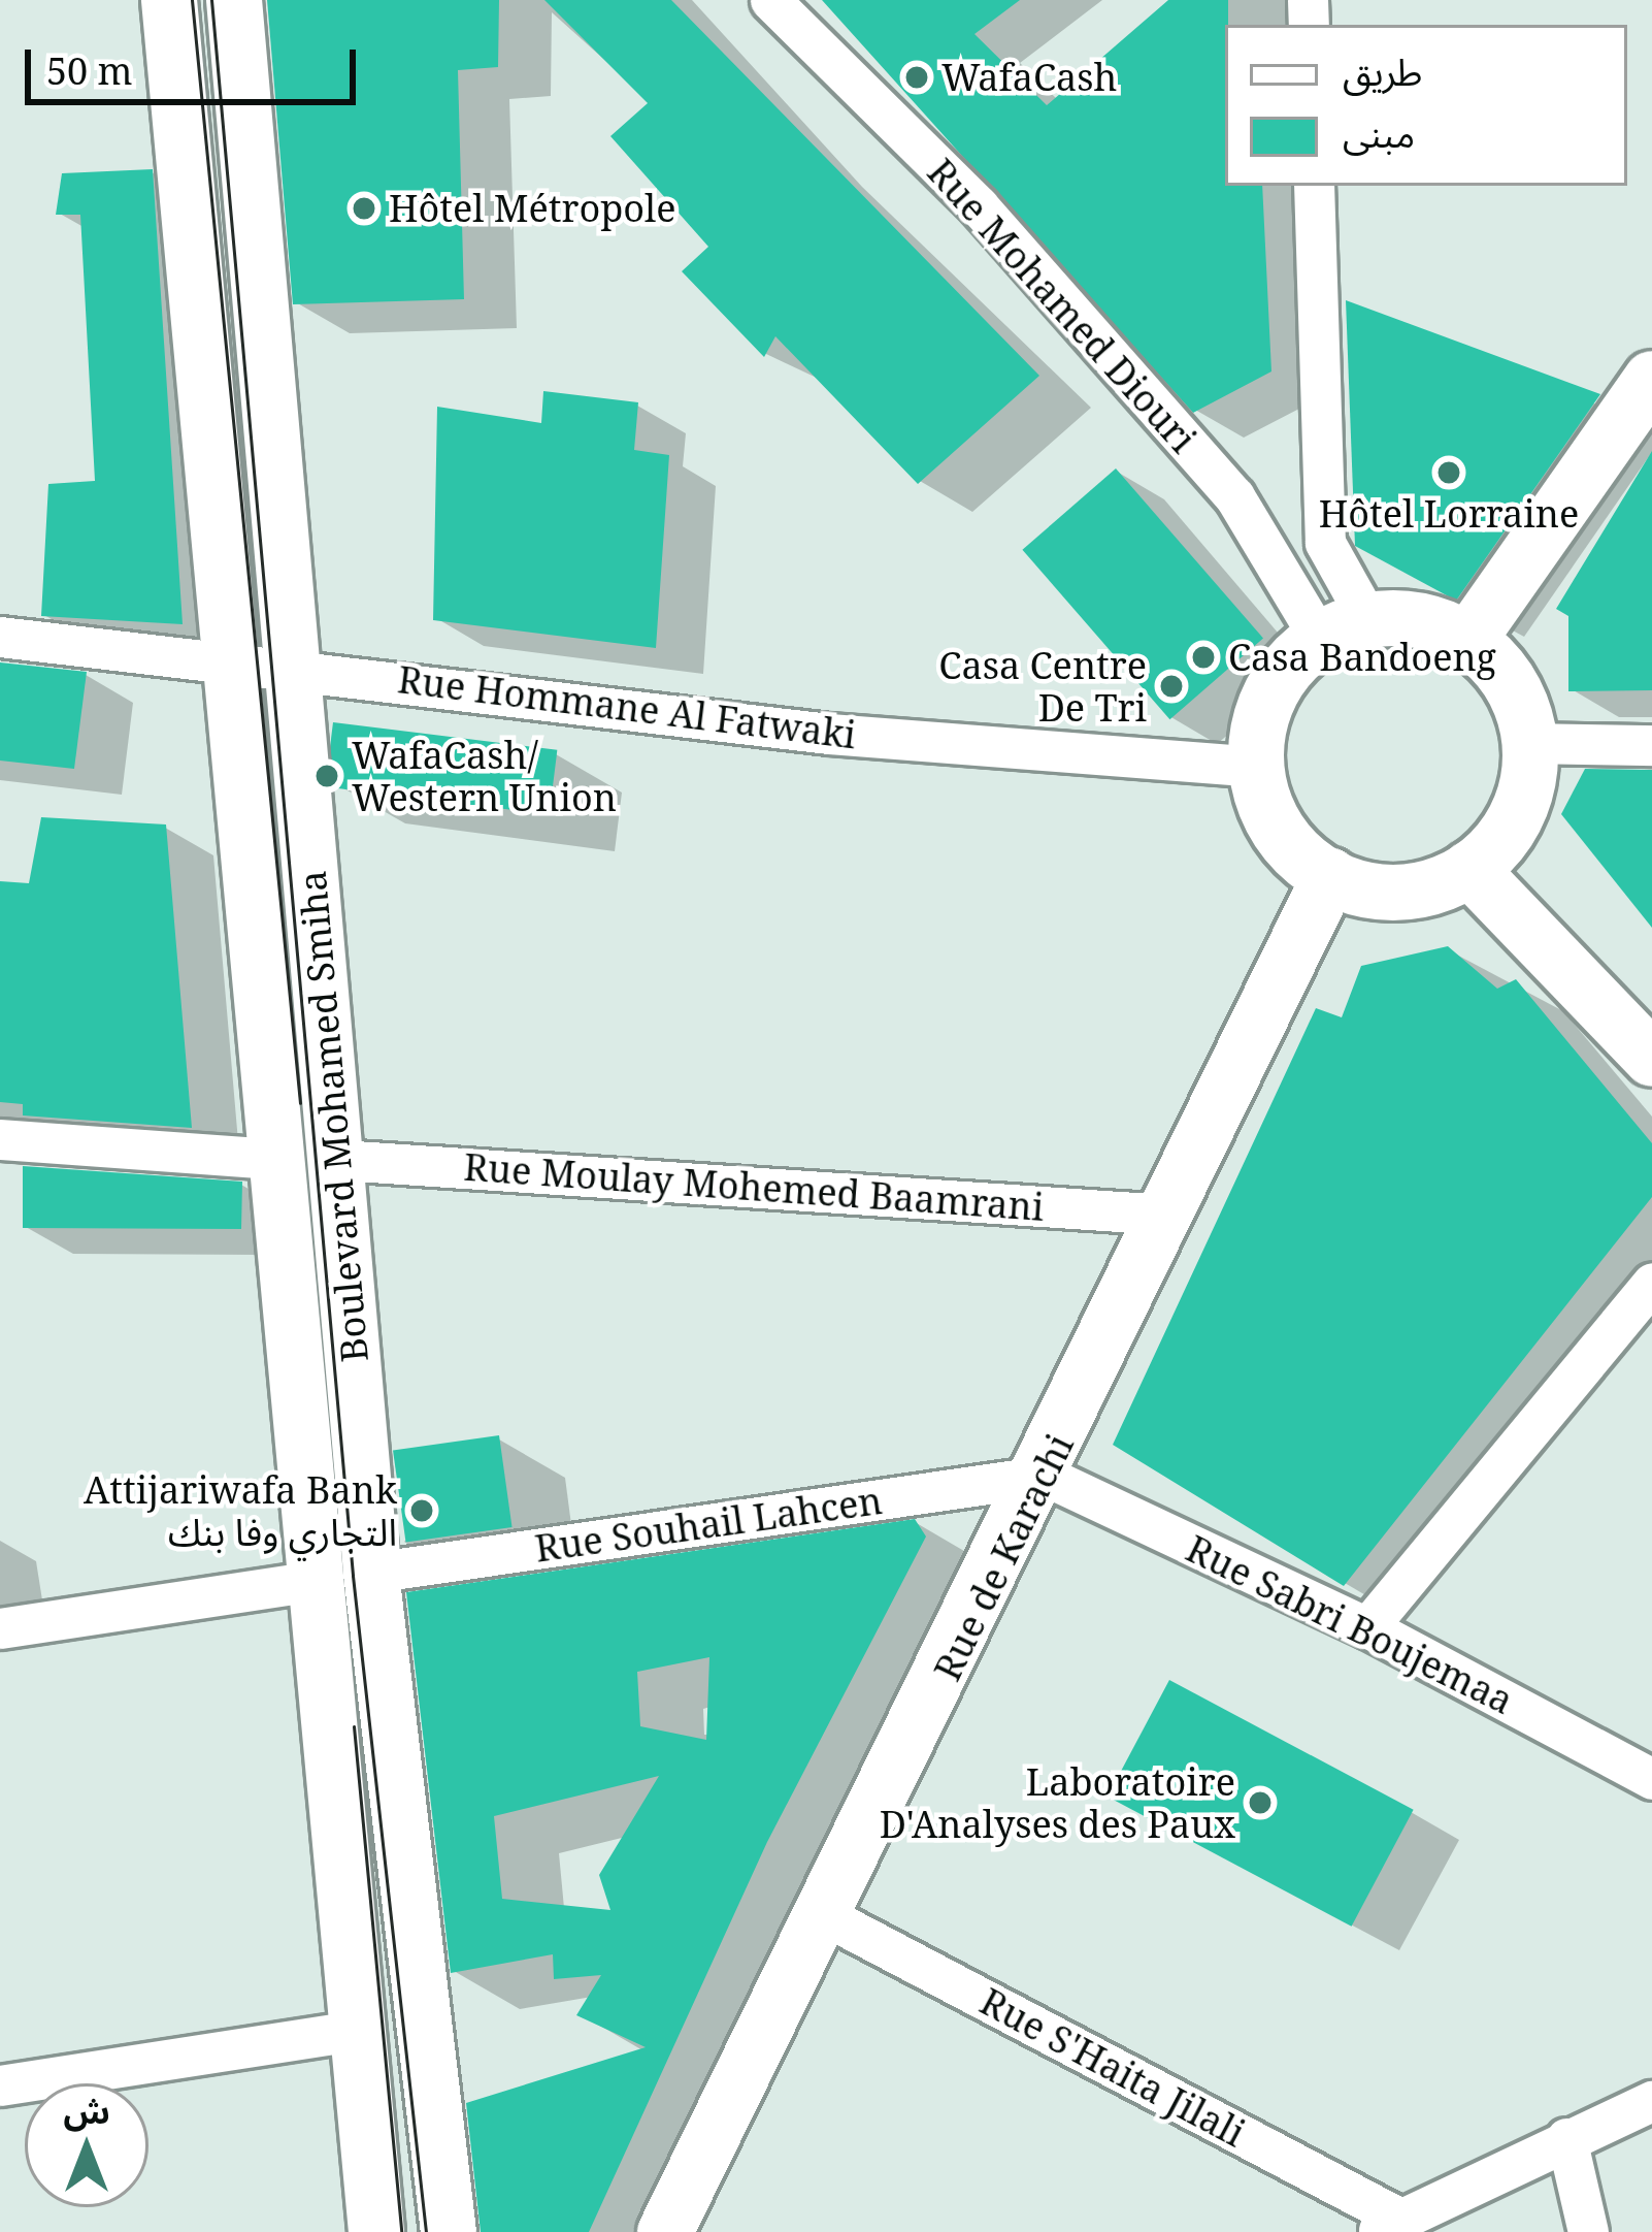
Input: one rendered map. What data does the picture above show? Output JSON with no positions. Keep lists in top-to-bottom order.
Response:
{
  "streets": {
    "street": [
      "Rue Mohamed Diouri",
      "Rue Hommane Al Fatwaki",
      "Boulevard Mohamed Smiha",
      "Rue Moulay Mohemed Baamrani",
      "Rue Souhail Lahcen",
      "Rue de Karachi",
      "Rue Sabri Boujemaa",
      "Rue S'Haita Jilali"
    ]
  },
  "crossings": [
    ["Rue Mohamed Diouri", "Rue Hommane Al Fatwaki"],
    ["Rue Mohamed Diouri", "Rue de Karachi"],
    ["Rue Hommane Al Fatwaki", "Boulevard Mohamed Smiha"],
    ["Rue Hommane Al Fatwaki", "Rue de Karachi"],
    ["Boulevard Mohamed Smiha", "Rue Moulay Mohemed Baamrani"],
    ["Boulevard Mohamed Smiha", "Rue Souhail Lahcen"],
    ["Rue Moulay Mohemed Baamrani", "Rue de Karachi"],
    ["Rue Souhail Lahcen", "Rue de Karachi"],
    ["Rue Souhail Lahcen", "Rue Sabri Boujemaa"],
    ["Rue de Karachi", "Rue Sabri Boujemaa"],
    ["Rue de Karachi", "Rue S'Haita Jilali"]
  ],
  "places": [
    "WafaCash",
    "Hôtel Métropole",
    "Hôtel Lorraine",
    "Casa Bandoeng",
    "Casa Centre De Tri",
    "WafaCash/ Western Union",
    "Attijariwafa Bank التجاري وفا بنك",
    "Laboratoire D'Analyses des Paux"
  ],
  "legend": ["طريق", "مبنى"],
  "scale_bar": "50 m",
  "north": "top"
}
